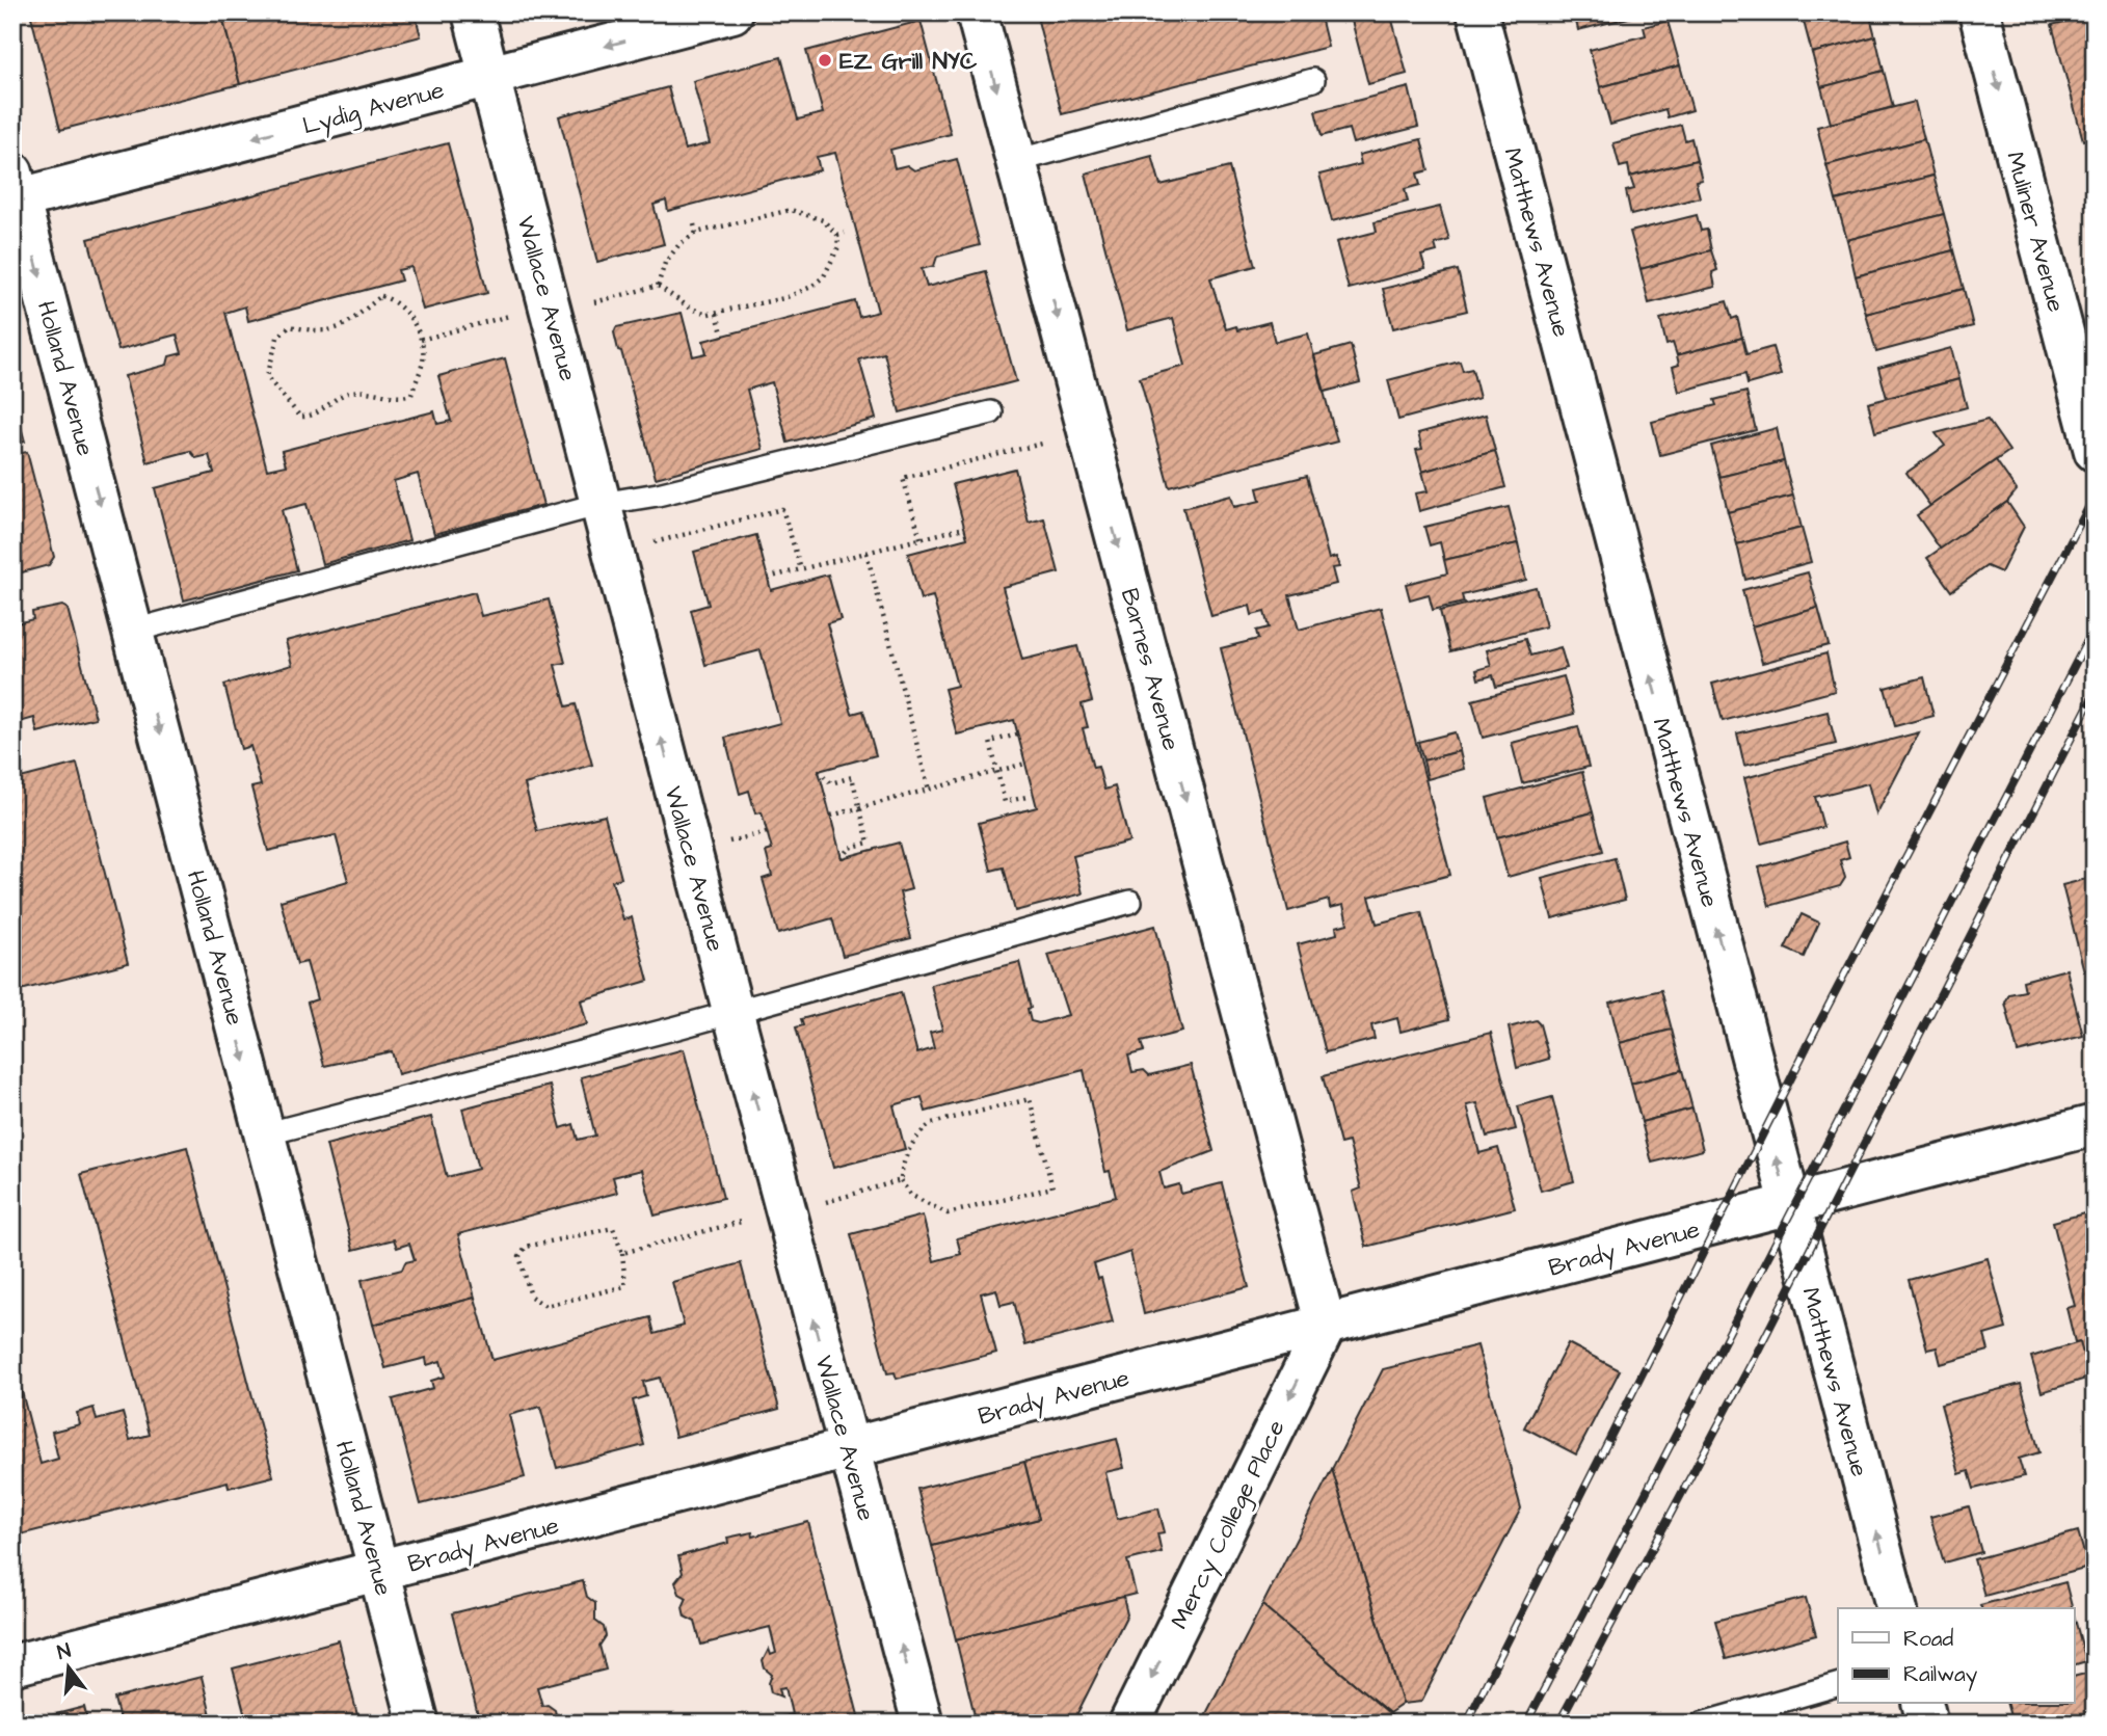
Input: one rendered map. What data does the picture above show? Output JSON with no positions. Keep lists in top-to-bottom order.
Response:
{
  "streets": {
    "street": [
      "Lydig Avenue",
      "Muliner Avenue",
      "Matthews Avenue",
      "Wallace Avenue",
      "Holland Avenue",
      "Barnes Avenue",
      "Brady Avenue",
      "Mercy College Place"
    ]
  },
  "crossings": [
    ["Lydig Avenue", "Wallace Avenue"],
    ["Lydig Avenue", "Holland Avenue"],
    ["Matthews Avenue", "Brady Avenue"],
    ["Wallace Avenue", "Brady Avenue"],
    ["Holland Avenue", "Brady Avenue"],
    ["Barnes Avenue", "Brady Avenue"],
    ["Barnes Avenue", "Mercy College Place"],
    ["Brady Avenue", "Mercy College Place"]
  ],
  "one_way": [
    "Lydig Avenue",
    "Muliner Avenue",
    "Matthews Avenue",
    "Wallace Avenue",
    "Holland Avenue",
    "Barnes Avenue",
    "Mercy College Place"
  ],
  "places": ["EZ Grill NYC"],
  "legend": ["Road", "Railway"],
  "north": "top"
}
